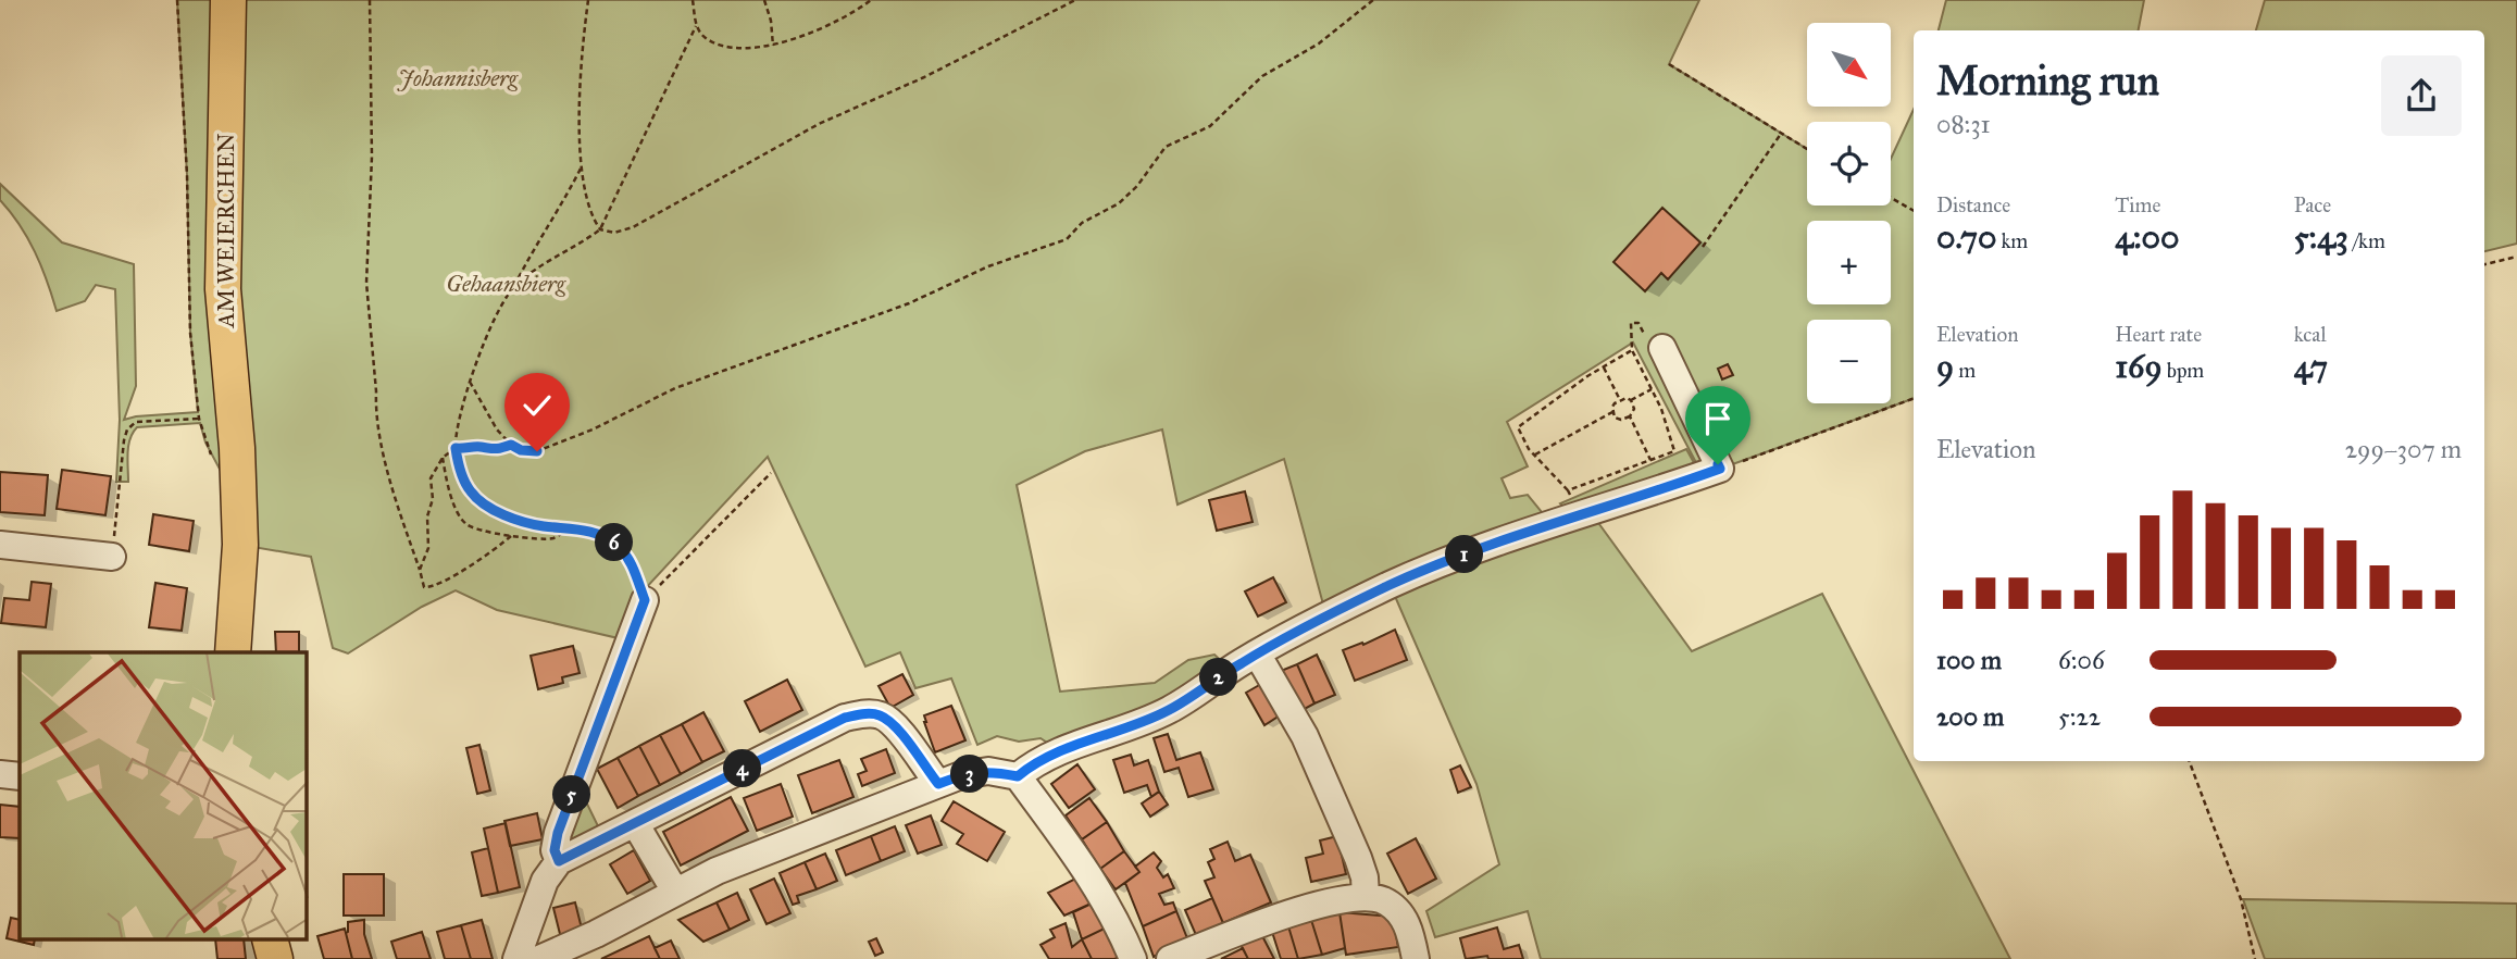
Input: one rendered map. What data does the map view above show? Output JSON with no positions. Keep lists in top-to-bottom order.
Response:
{
  "streets": {
    "main road": ["AM WEIERCHEN"]
  },
  "parks": ["Johannisberg", "Gehaansbierg"],
  "north": "bottom right",
  "page": {
    "map_buttons": ["+", "−"],
    "heading": ["Morning run", "08:31"],
    "stats": [
      ["Distance", "0.70 km"],
      ["Time", "4:00"],
      ["Pace", "5:43 /km"],
      ["Elevation", "9 m"],
      ["Heart rate", "169 bpm"],
      ["kcal", "47"]
    ],
    "chart": ["Elevation", "299–307 m"],
    "pins": [
      "6",
      "1",
      "2",
      "4",
      "3",
      "5"
    ],
    "list": [
      {
        "name": "100 m",
        "note": "6:06"
      },
      {
        "name": "200 m",
        "note": "5:22"
      }
    ]
  }
}
